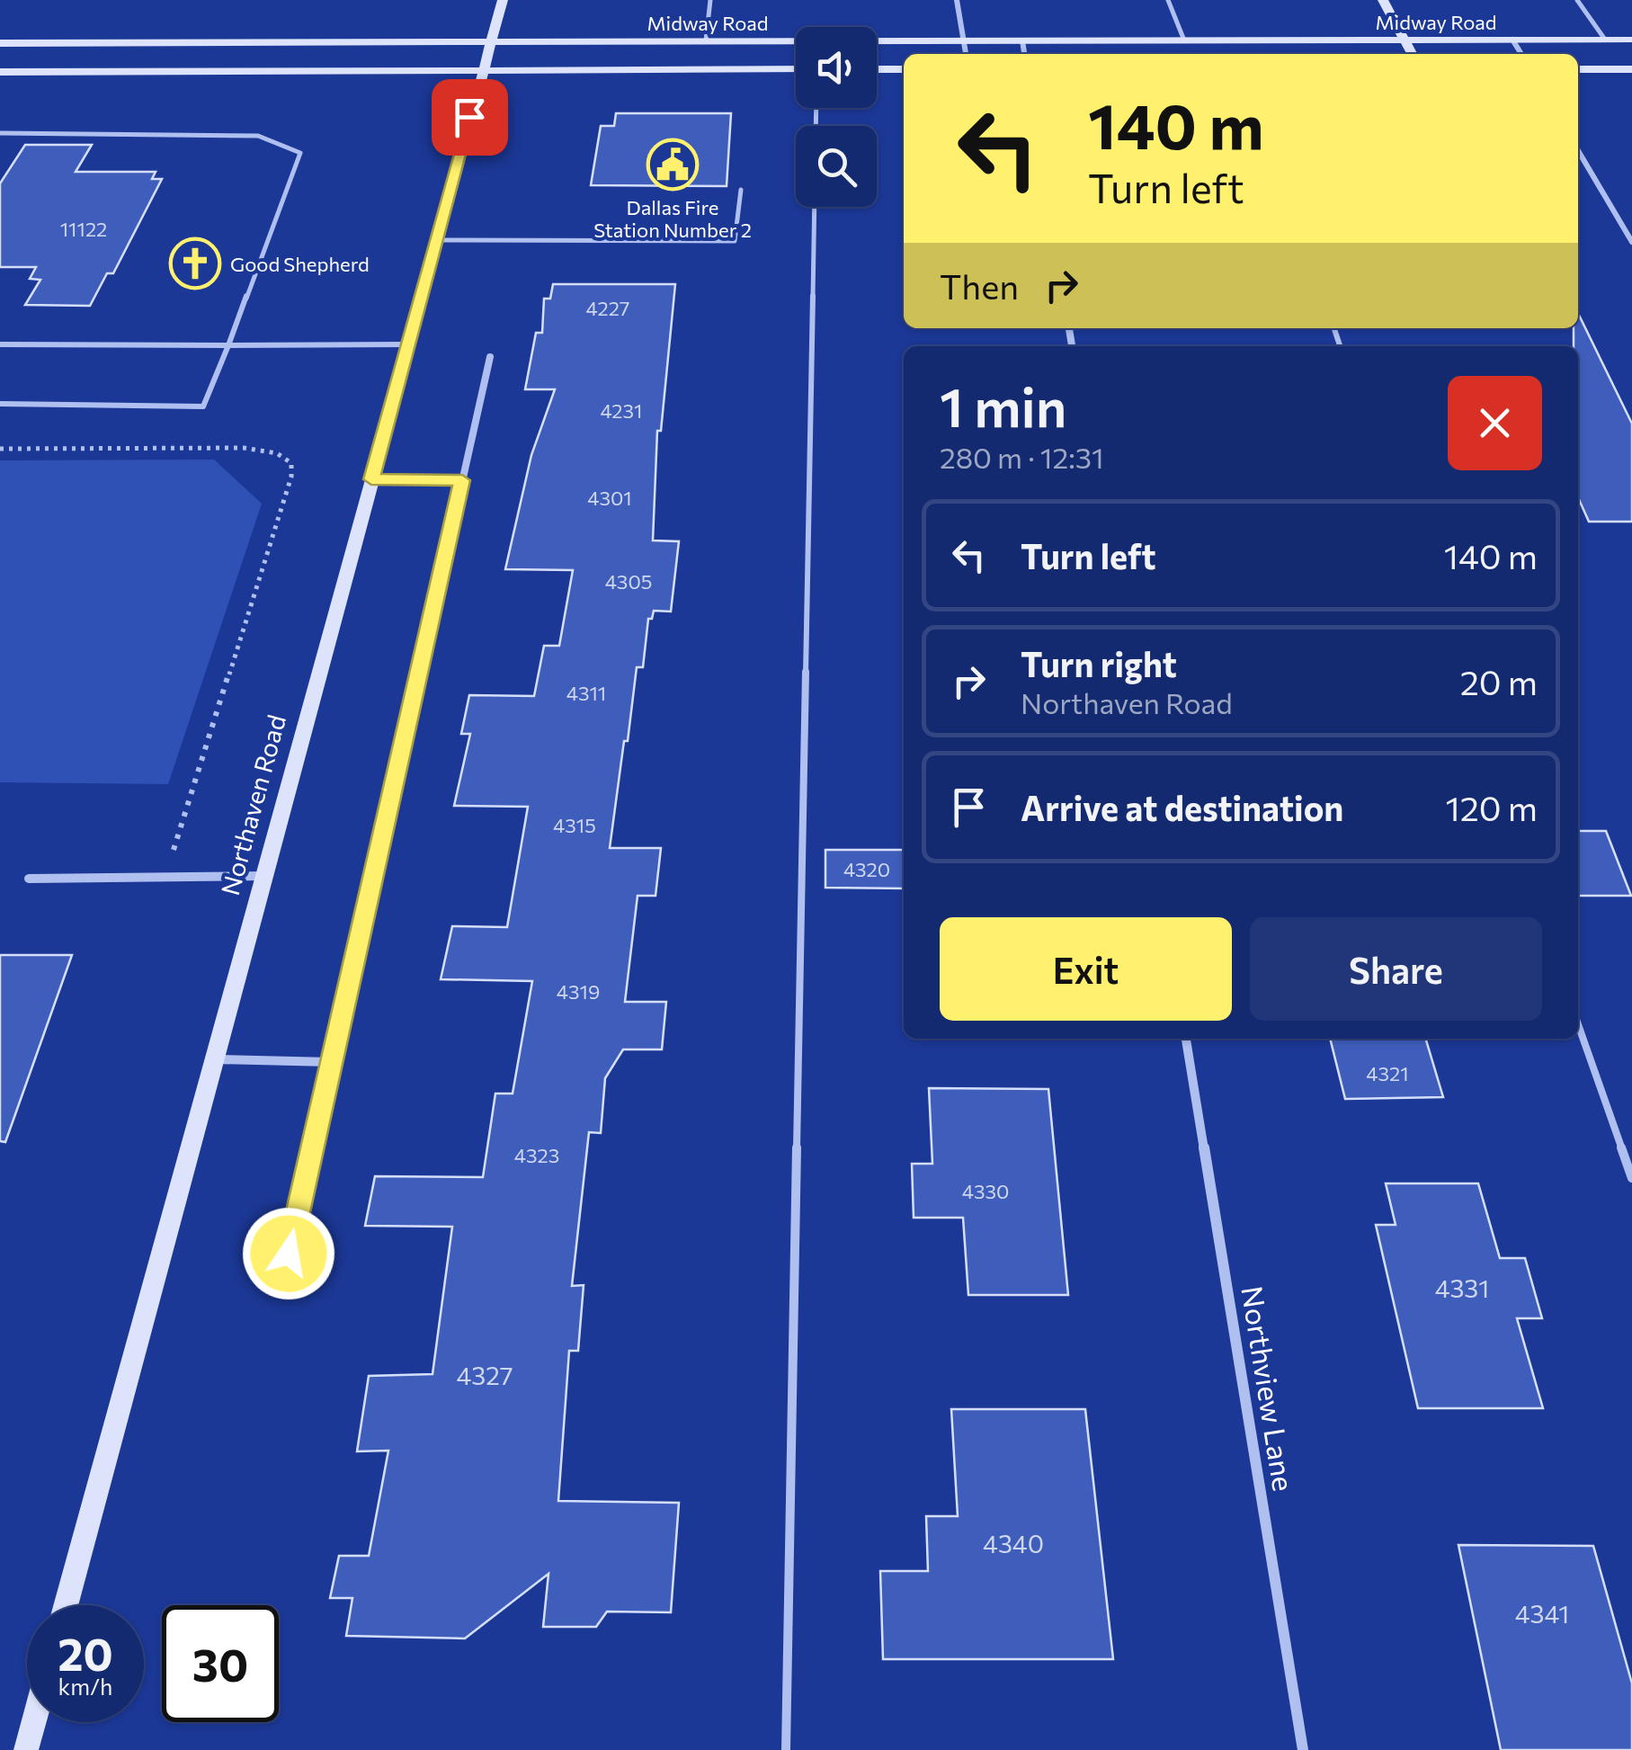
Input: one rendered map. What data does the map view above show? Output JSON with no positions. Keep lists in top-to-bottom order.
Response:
{
  "streets": {
    "main road": ["Midway Road", "Northaven Road"],
    "street": ["Northview Lane"]
  },
  "crossings": [
    ["Midway Road", "Northaven Road"]
  ],
  "places": {
    "public building": ["Dallas Fire Station Number 2"],
    "church": ["Good Shepherd"]
  },
  "house_numbers": [
    "11122",
    "4227",
    "4231",
    "4301",
    "4305",
    "4311",
    "4315",
    "4320",
    "4319",
    "4321",
    "4323",
    "4330",
    "4331",
    "4327",
    "4340",
    "4341"
  ],
  "page": {
    "turn": ["140 m", "Turn left"],
    "then": "Then",
    "heading": ["1 min", "280 m · 12:31"],
    "list": [
      {
        "name": "Turn left",
        "value": "140 m"
      },
      {
        "name": "Turn right",
        "note": "Northaven Road",
        "value": "20 m"
      },
      {
        "name": "Arrive at destination",
        "value": "120 m"
      }
    ],
    "buttons": ["Exit", "Share"],
    "speed": "20 km/h",
    "limit": "30"
  }
}
